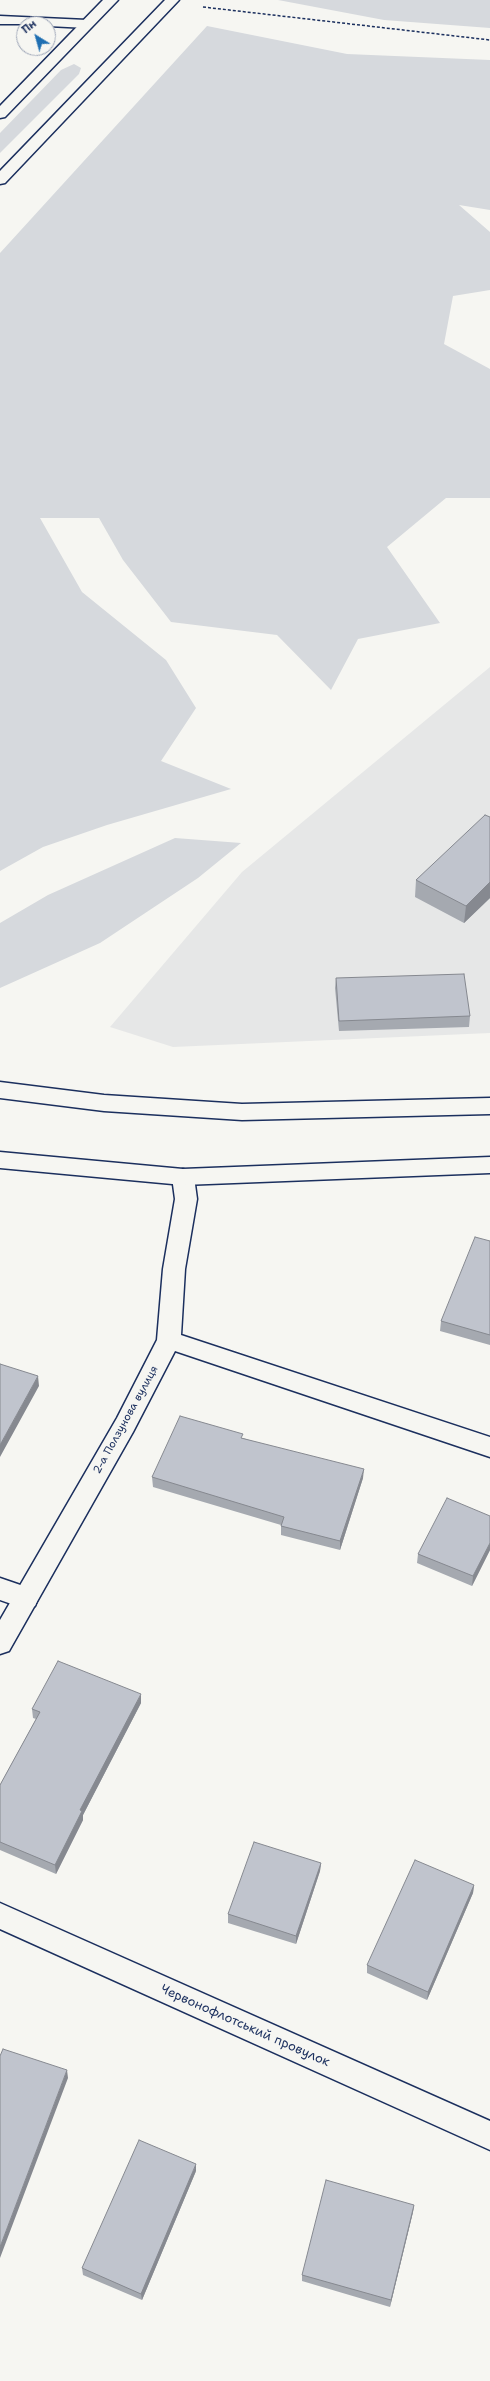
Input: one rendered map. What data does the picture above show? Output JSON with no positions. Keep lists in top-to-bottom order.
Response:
{
  "streets": {
    "main road": ["2-а Ползунова вулиця", "Червонофлотський провулок"]
  },
  "north": "top left"
}
